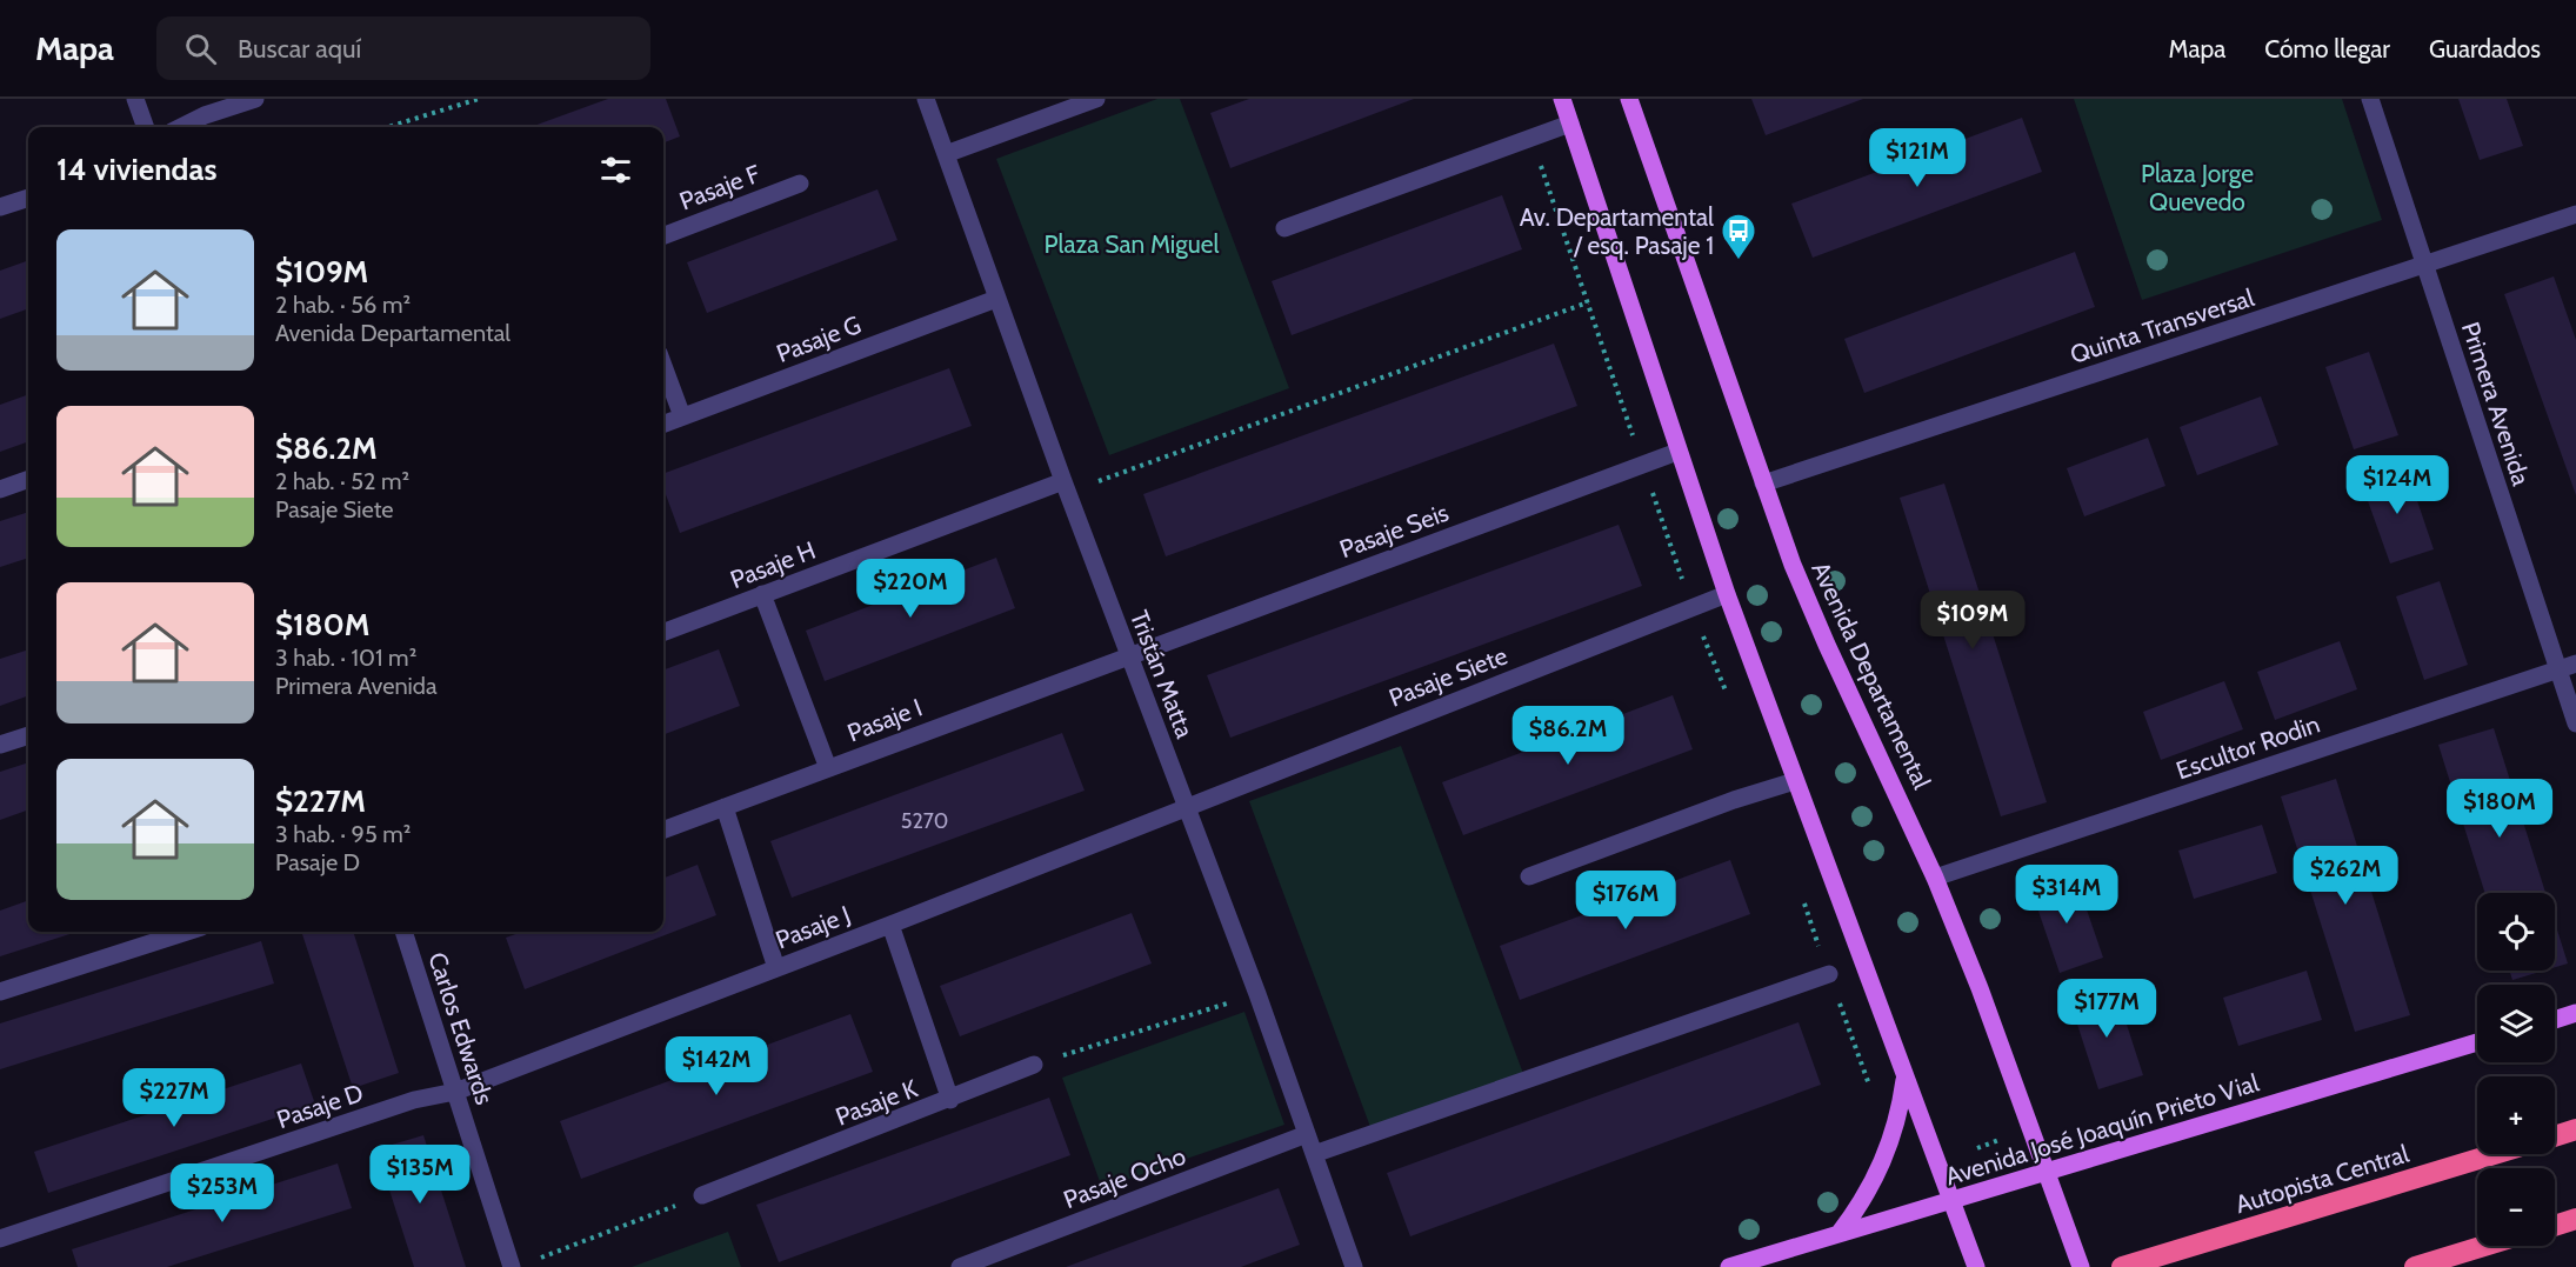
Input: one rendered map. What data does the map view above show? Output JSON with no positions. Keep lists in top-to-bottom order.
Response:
{
  "streets": {
    "highway": ["Autopista Central"],
    "main road": ["Avenida Departamental", "Avenida José Joaquín Prieto Vial"],
    "street": [
      "Pasaje F",
      "Quinta Transversal",
      "Pasaje G",
      "Primera Avenida",
      "Pasaje Seis",
      "Pasaje H",
      "Tristán Matta",
      "Pasaje Siete",
      "Pasaje I",
      "Escultor Rodin",
      "Pasaje J",
      "Carlos Edwards",
      "Pasaje K",
      "Pasaje D",
      "Pasaje Ocho"
    ]
  },
  "crossings": [
    ["Quinta Transversal", "Primera Avenida"],
    ["Quinta Transversal", "Avenida Departamental"],
    ["Pasaje G", "Tristán Matta"],
    ["Primera Avenida", "Escultor Rodin"],
    ["Pasaje Seis", "Tristán Matta"],
    ["Pasaje Seis", "Pasaje I"],
    ["Pasaje H", "Tristán Matta"],
    ["Tristán Matta", "Pasaje Siete"],
    ["Tristán Matta", "Pasaje I"],
    ["Tristán Matta", "Pasaje J"],
    ["Tristán Matta", "Pasaje Ocho"],
    ["Avenida Departamental", "Escultor Rodin"],
    ["Avenida Departamental", "Avenida José Joaquín Prieto Vial"],
    ["Pasaje Siete", "Pasaje J"],
    ["Pasaje J", "Carlos Edwards"],
    ["Pasaje J", "Pasaje D"],
    ["Carlos Edwards", "Pasaje D"]
  ],
  "parks": ["Plaza Jorge Quevedo", "Plaza San Miguel"],
  "places": {
    "bus stop": ["Av. Departamental / esq. Pasaje 1"]
  },
  "house_numbers": ["5270"],
  "page": {
    "header": "Mapa",
    "search": "Buscar aquí",
    "nav": ["Mapa", "Cómo llegar", "Guardados"],
    "heading": "14 viviendas",
    "price": [
      "$121M",
      "$124M",
      "$220M",
      "$109M",
      "$86.2M",
      "$180M",
      "$262M",
      "$314M",
      "$176M",
      "$177M",
      "$142M",
      "$227M",
      "$135M",
      "$253M"
    ],
    "list": [
      {
        "name": "$109M",
        "note": "2 hab. · 56 m² · Avenida Departamental"
      },
      {
        "name": "$86.2M",
        "note": "2 hab. · 52 m² · Pasaje Siete"
      },
      {
        "name": "$180M",
        "note": "3 hab. · 101 m² · Primera Avenida"
      },
      {
        "name": "$227M",
        "note": "3 hab. · 95 m² · Pasaje D"
      }
    ],
    "map_buttons": ["+", "−"]
  }
}
